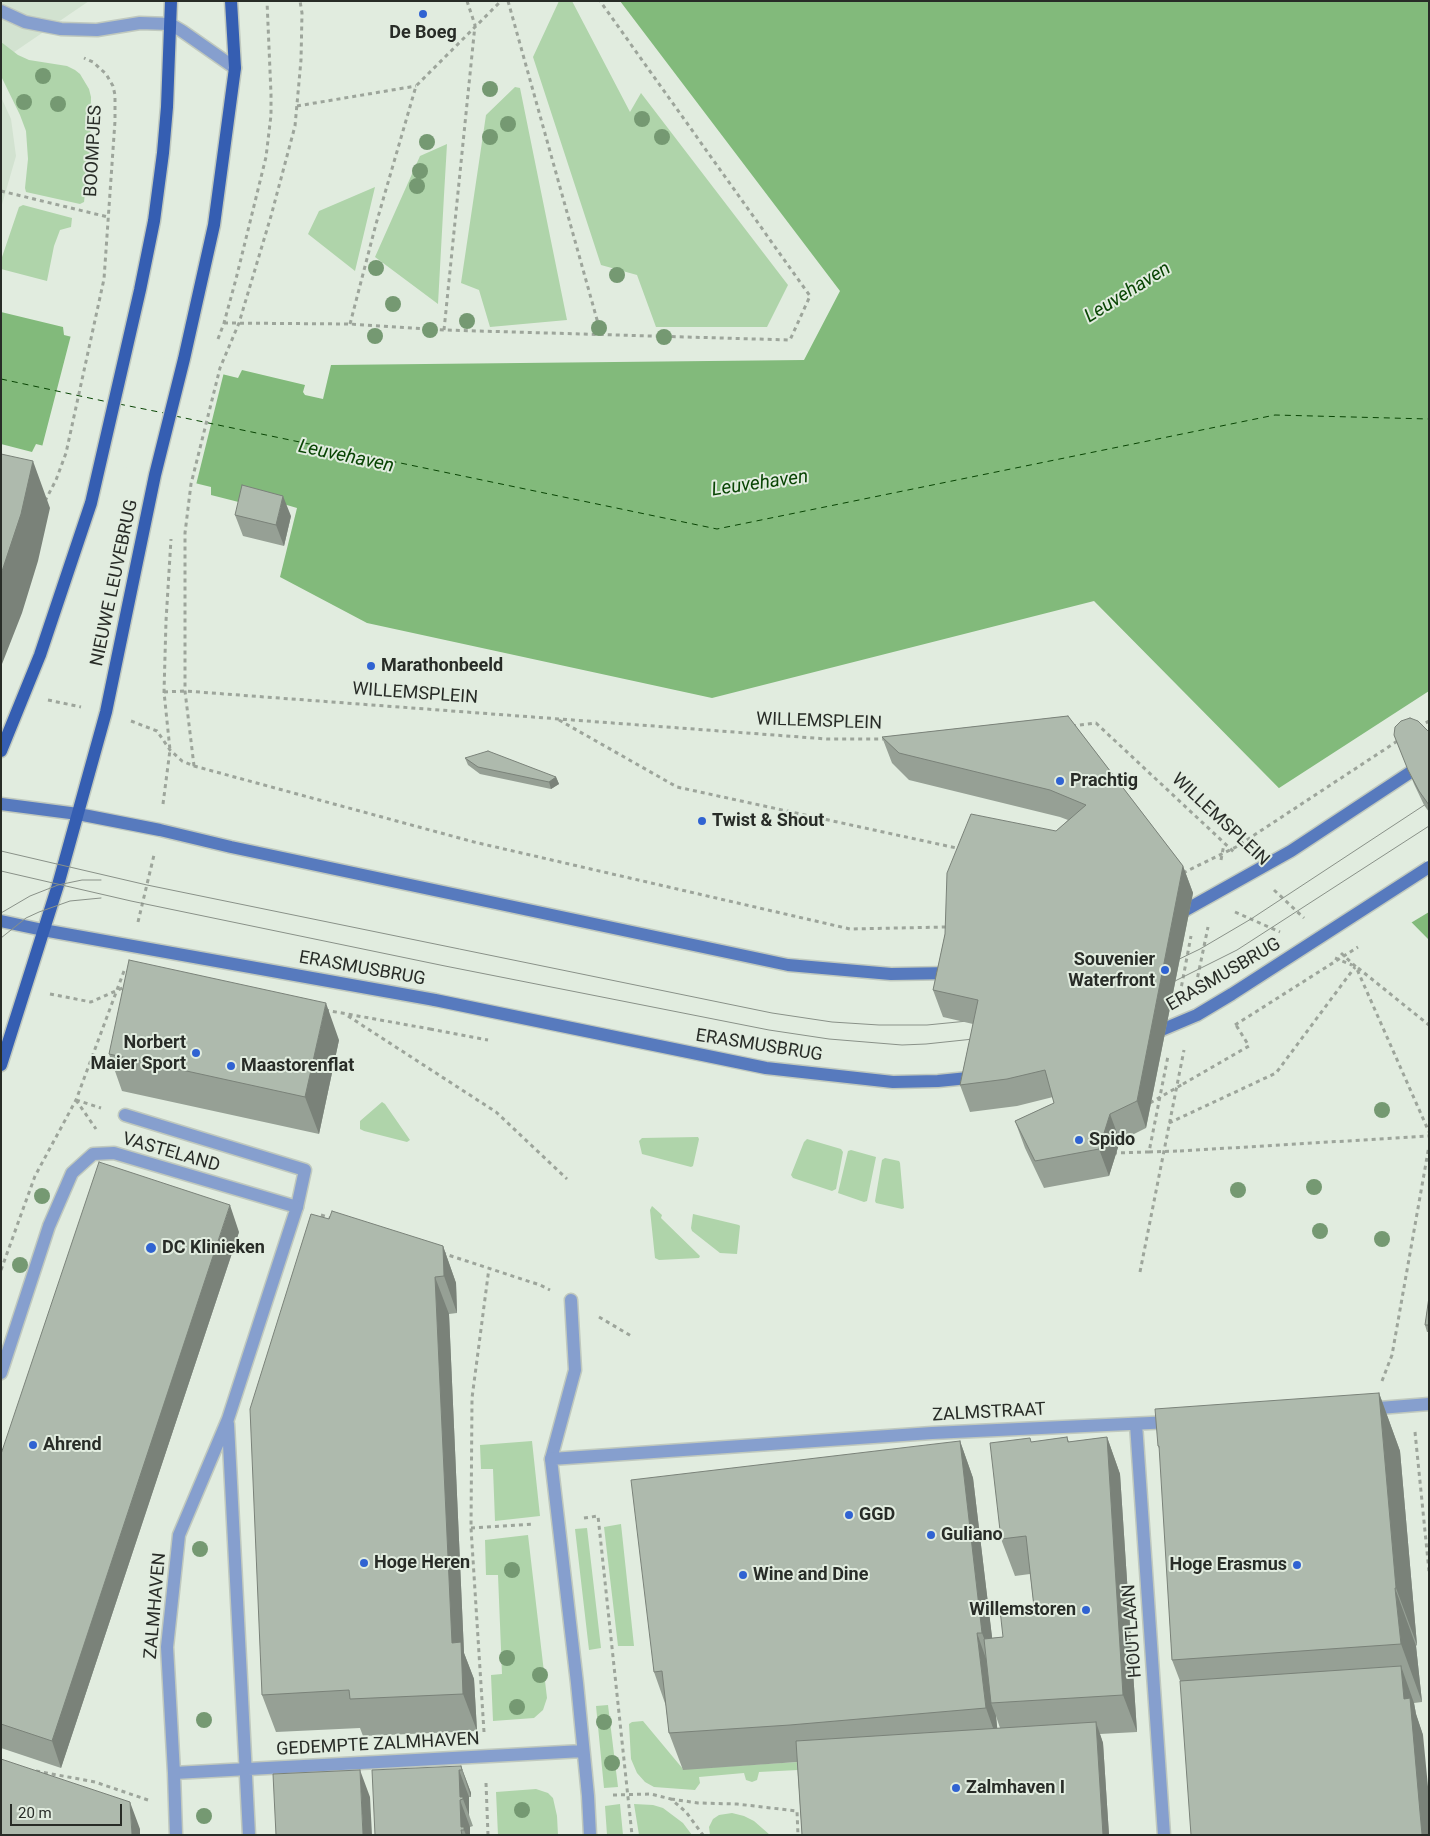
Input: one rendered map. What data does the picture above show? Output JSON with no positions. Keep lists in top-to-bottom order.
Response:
{
  "streets": {
    "main road": ["NIEUWE LEUVEBRUG", "ERASMUSBRUG"],
    "street": [
      "VASTELAND",
      "ZALMSTRAAT",
      "ZALMHAVEN",
      "HOUTLAAN",
      "GEDEMPTE ZALMHAVEN"
    ],
    "path": ["BOOMPJES", "WILLEMSPLEIN"]
  },
  "crossings": [
    ["NIEUWE LEUVEBRUG", "ERASMUSBRUG"],
    ["VASTELAND", "ZALMHAVEN"],
    ["ZALMSTRAAT", "HOUTLAAN"],
    ["ZALMHAVEN", "GEDEMPTE ZALMHAVEN"]
  ],
  "water": ["Leuvehaven"],
  "places": [
    "De Boeg",
    "Marathonbeeld",
    "Prachtig",
    "Twist & Shout",
    "Souvenier Waterfront",
    "Norbert Maier Sport",
    "Maastorenflat",
    "Spido",
    "DC Klinieken",
    "Ahrend",
    "GGD",
    "Guliano",
    "Hoge Heren",
    "Hoge Erasmus",
    "Wine and Dine",
    "Willemstoren",
    "Zalmhaven I"
  ],
  "scale_bar": "20 m"
}
